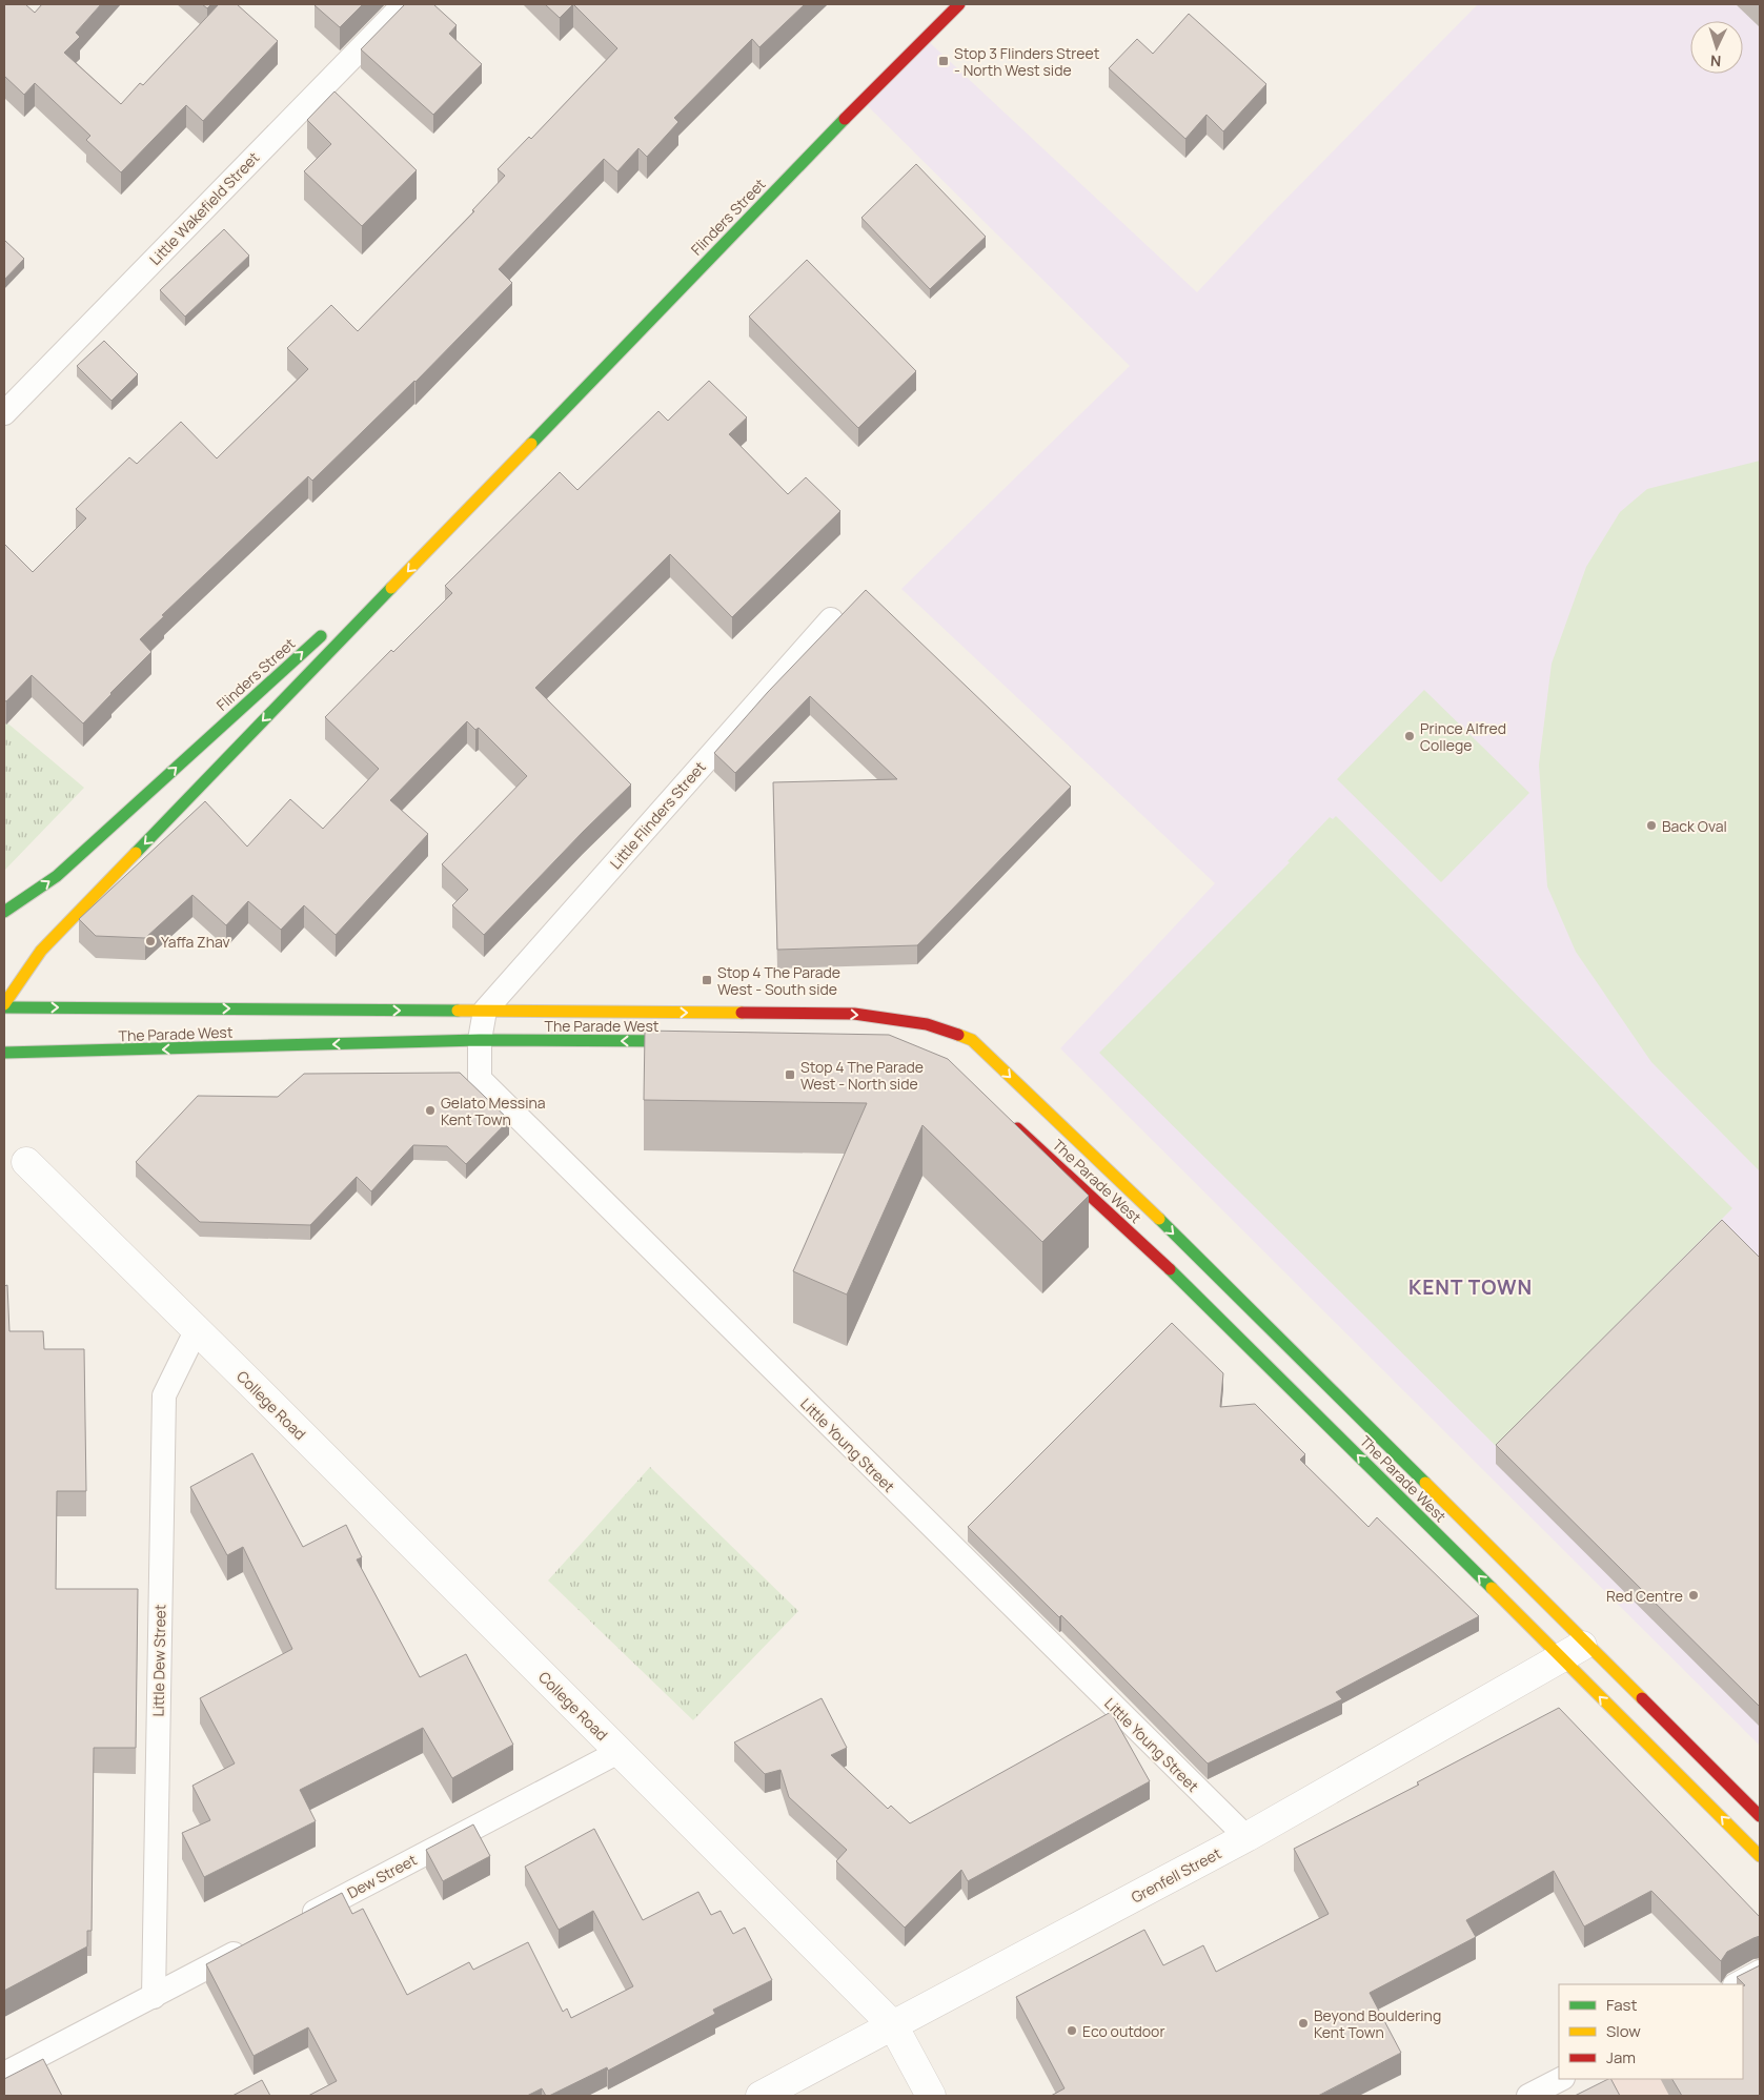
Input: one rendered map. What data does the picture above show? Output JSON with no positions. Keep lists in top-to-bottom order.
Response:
{
  "streets": {
    "street": [
      "Flinders Street",
      "The Parade West",
      "College Road",
      "Grenfell Street"
    ],
    "lane": [
      "Little Wakefield Street",
      "Little Flinders Street",
      "Little Young Street",
      "Little Dew Street",
      "Dew Street"
    ]
  },
  "crossings": [
    ["Flinders Street", "The Parade West"],
    ["Little Flinders Street", "The Parade West"],
    ["Little Flinders Street", "Little Young Street"],
    ["The Parade West", "Little Young Street"],
    ["The Parade West", "Grenfell Street"],
    ["College Road", "Little Dew Street"],
    ["College Road", "Grenfell Street"],
    ["College Road", "Dew Street"],
    ["Little Young Street", "Grenfell Street"]
  ],
  "districts": ["KENT TOWN"],
  "places": {
    "transit": ["Stop 3 Flinders Street - North West side", "Stop 4 The Parade West - South side", "Stop 4 The Parade West - North side"],
    "other": [
      "Prince Alfred College",
      "Back Oval",
      "Yaffa Zhav",
      "Gelato Messina Kent Town",
      "Red Centre",
      "Beyond Bouldering Kent Town",
      "Eco outdoor"
    ]
  },
  "legend": ["Fast", "Slow", "Jam"],
  "north": "bottom"
}
